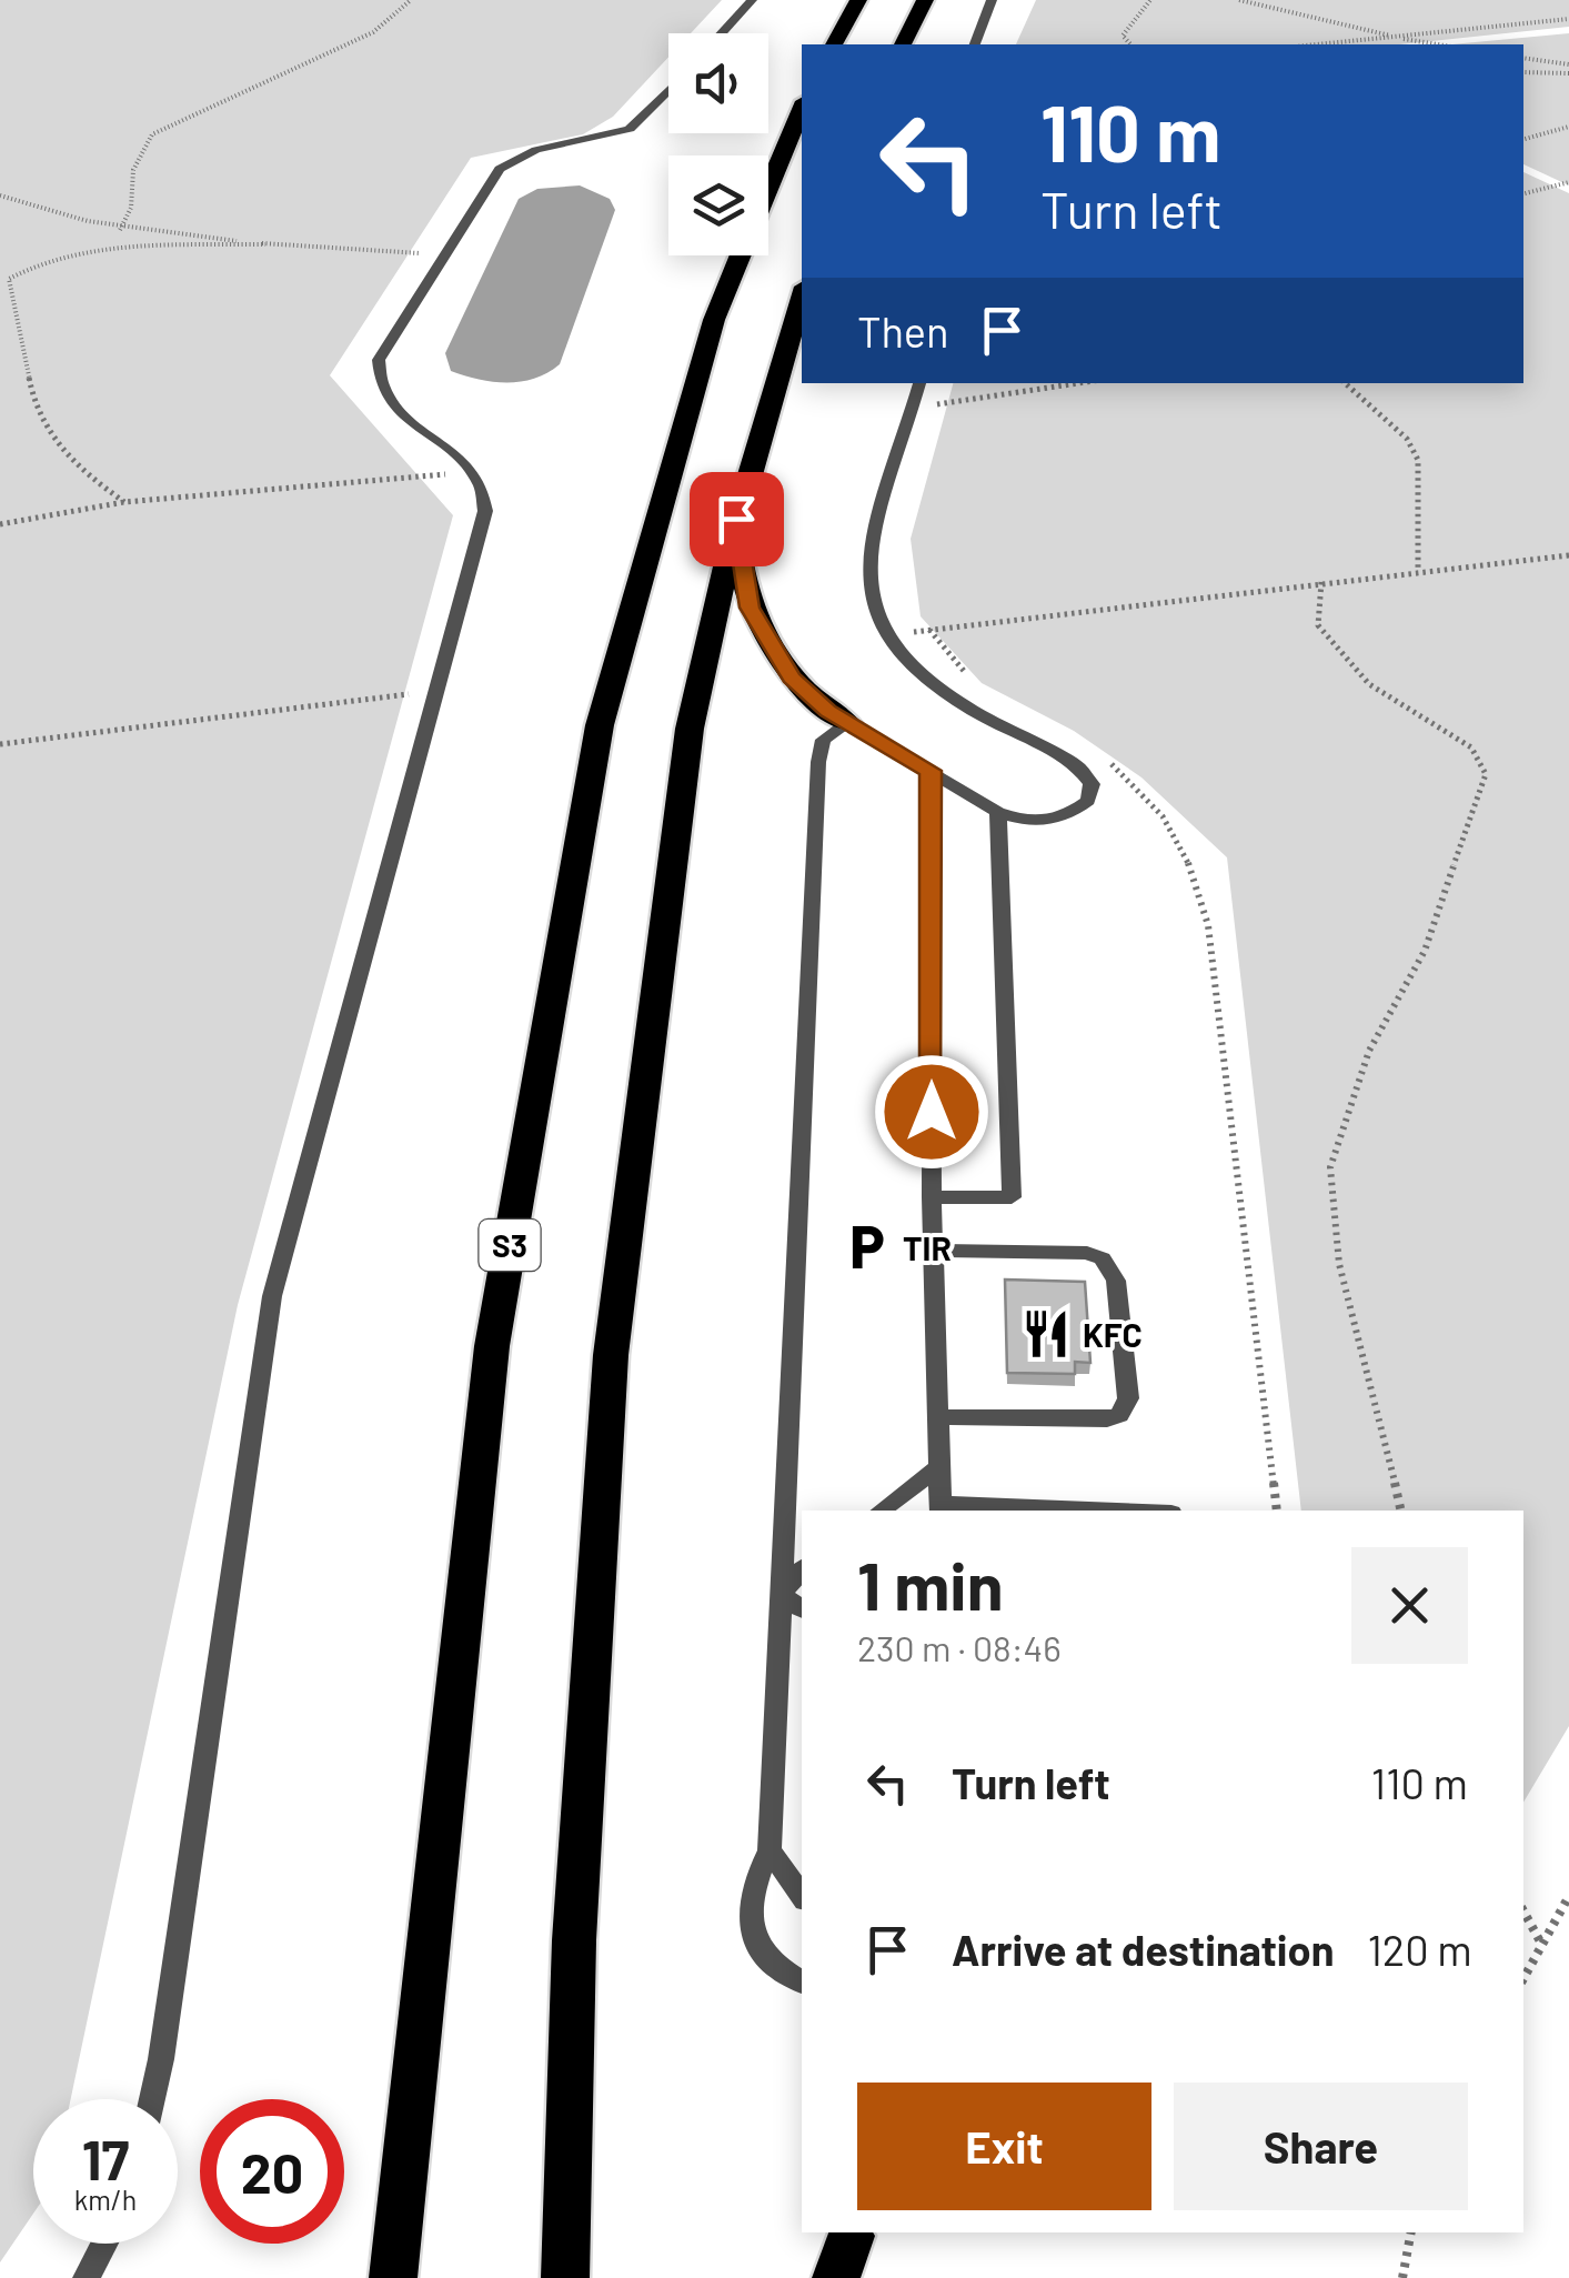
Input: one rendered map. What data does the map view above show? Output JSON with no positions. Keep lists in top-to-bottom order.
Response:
{
  "streets": {
    "highway": ["S3"]
  },
  "places": {
    "parking": ["TIR"],
    "restaurant": ["KFC"]
  },
  "page": {
    "turn": ["110 m", "Turn left"],
    "then": "Then",
    "heading": ["1 min", "230 m · 08:46"],
    "list": [
      {
        "name": "Turn left",
        "value": "110 m"
      },
      {
        "name": "Arrive at destination",
        "value": "120 m"
      }
    ],
    "buttons": ["Exit", "Share"],
    "speed": "17 km/h",
    "limit": "20"
  }
}
